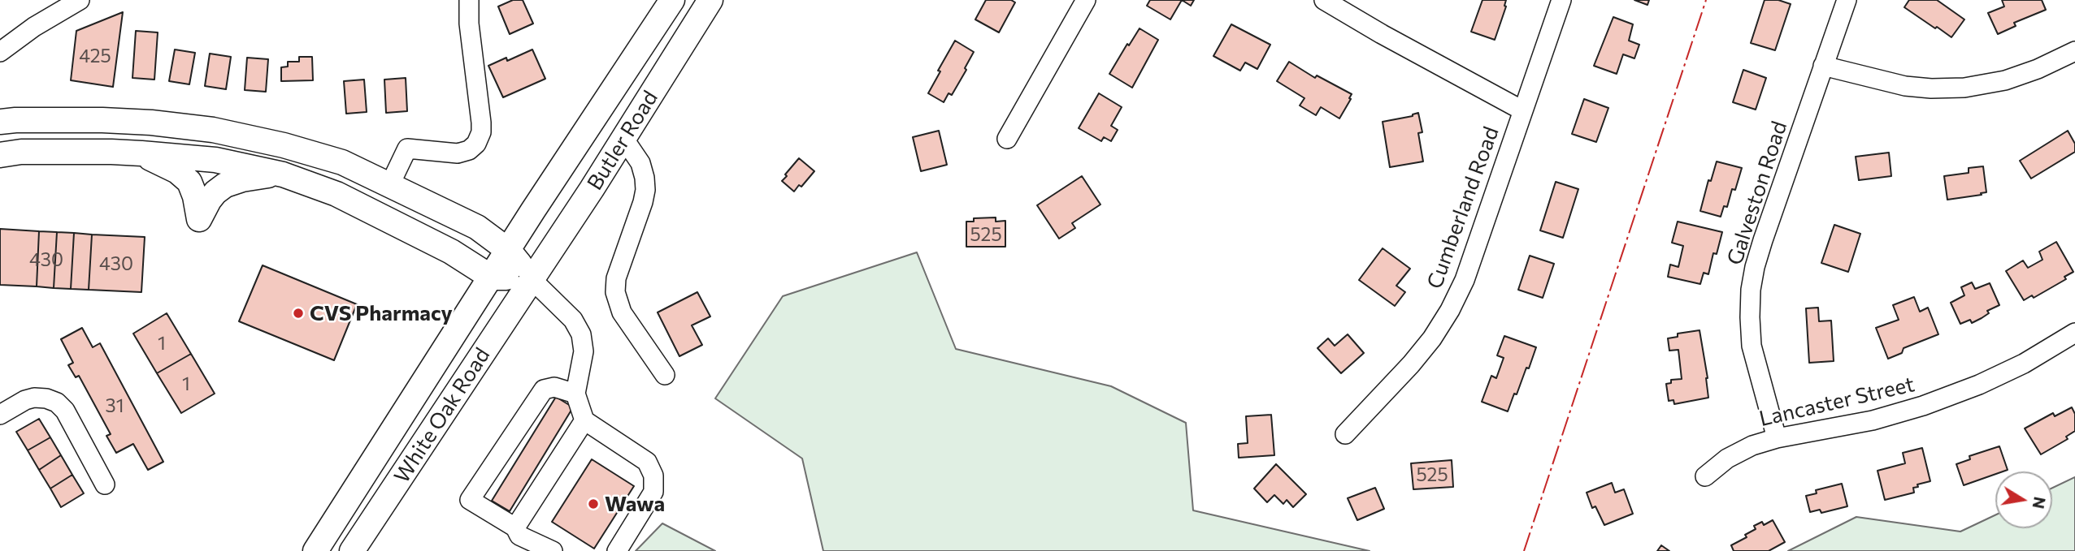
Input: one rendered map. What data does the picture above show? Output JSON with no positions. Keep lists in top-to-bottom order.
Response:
{
  "streets": {
    "main road": ["Butler Road", "White Oak Road"],
    "street": ["Galveston Road", "Cumberland Road", "Lancaster Street"]
  },
  "crossings": [
    ["Butler Road", "White Oak Road"],
    ["Galveston Road", "Lancaster Street"]
  ],
  "places": ["CVS Pharmacy", "Wawa"],
  "house_numbers": [
    "425",
    "525",
    "430",
    "430",
    "1",
    "1",
    "31",
    "525"
  ],
  "north": "right"
}
